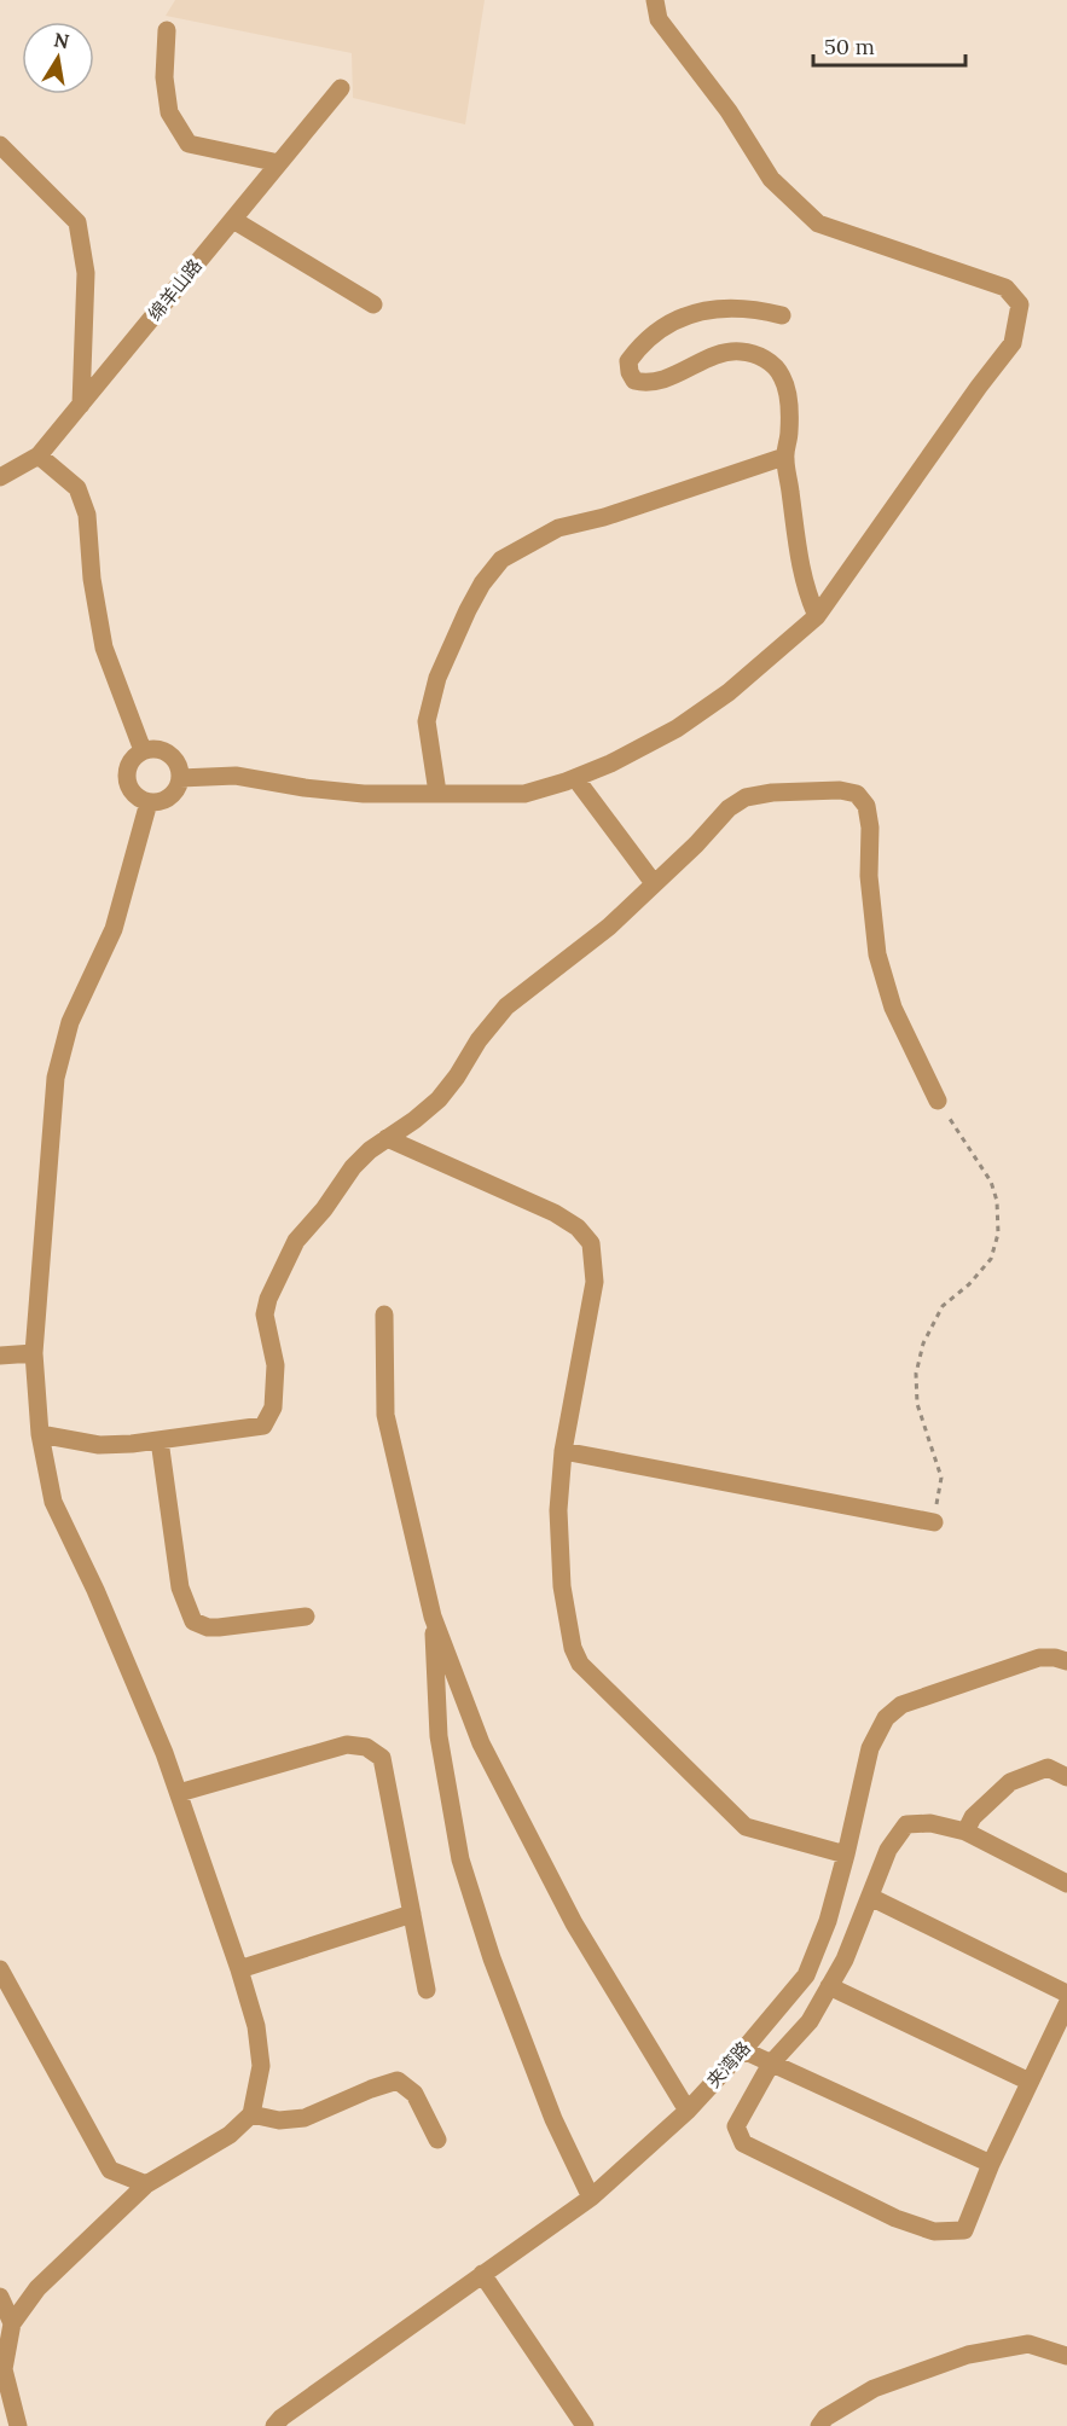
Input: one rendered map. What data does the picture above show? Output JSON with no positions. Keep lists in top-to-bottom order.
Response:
{
  "streets": {
    "street": ["绵羊山路", "夹湾路"]
  },
  "scale_bar": "50 m",
  "north": "top"
}
